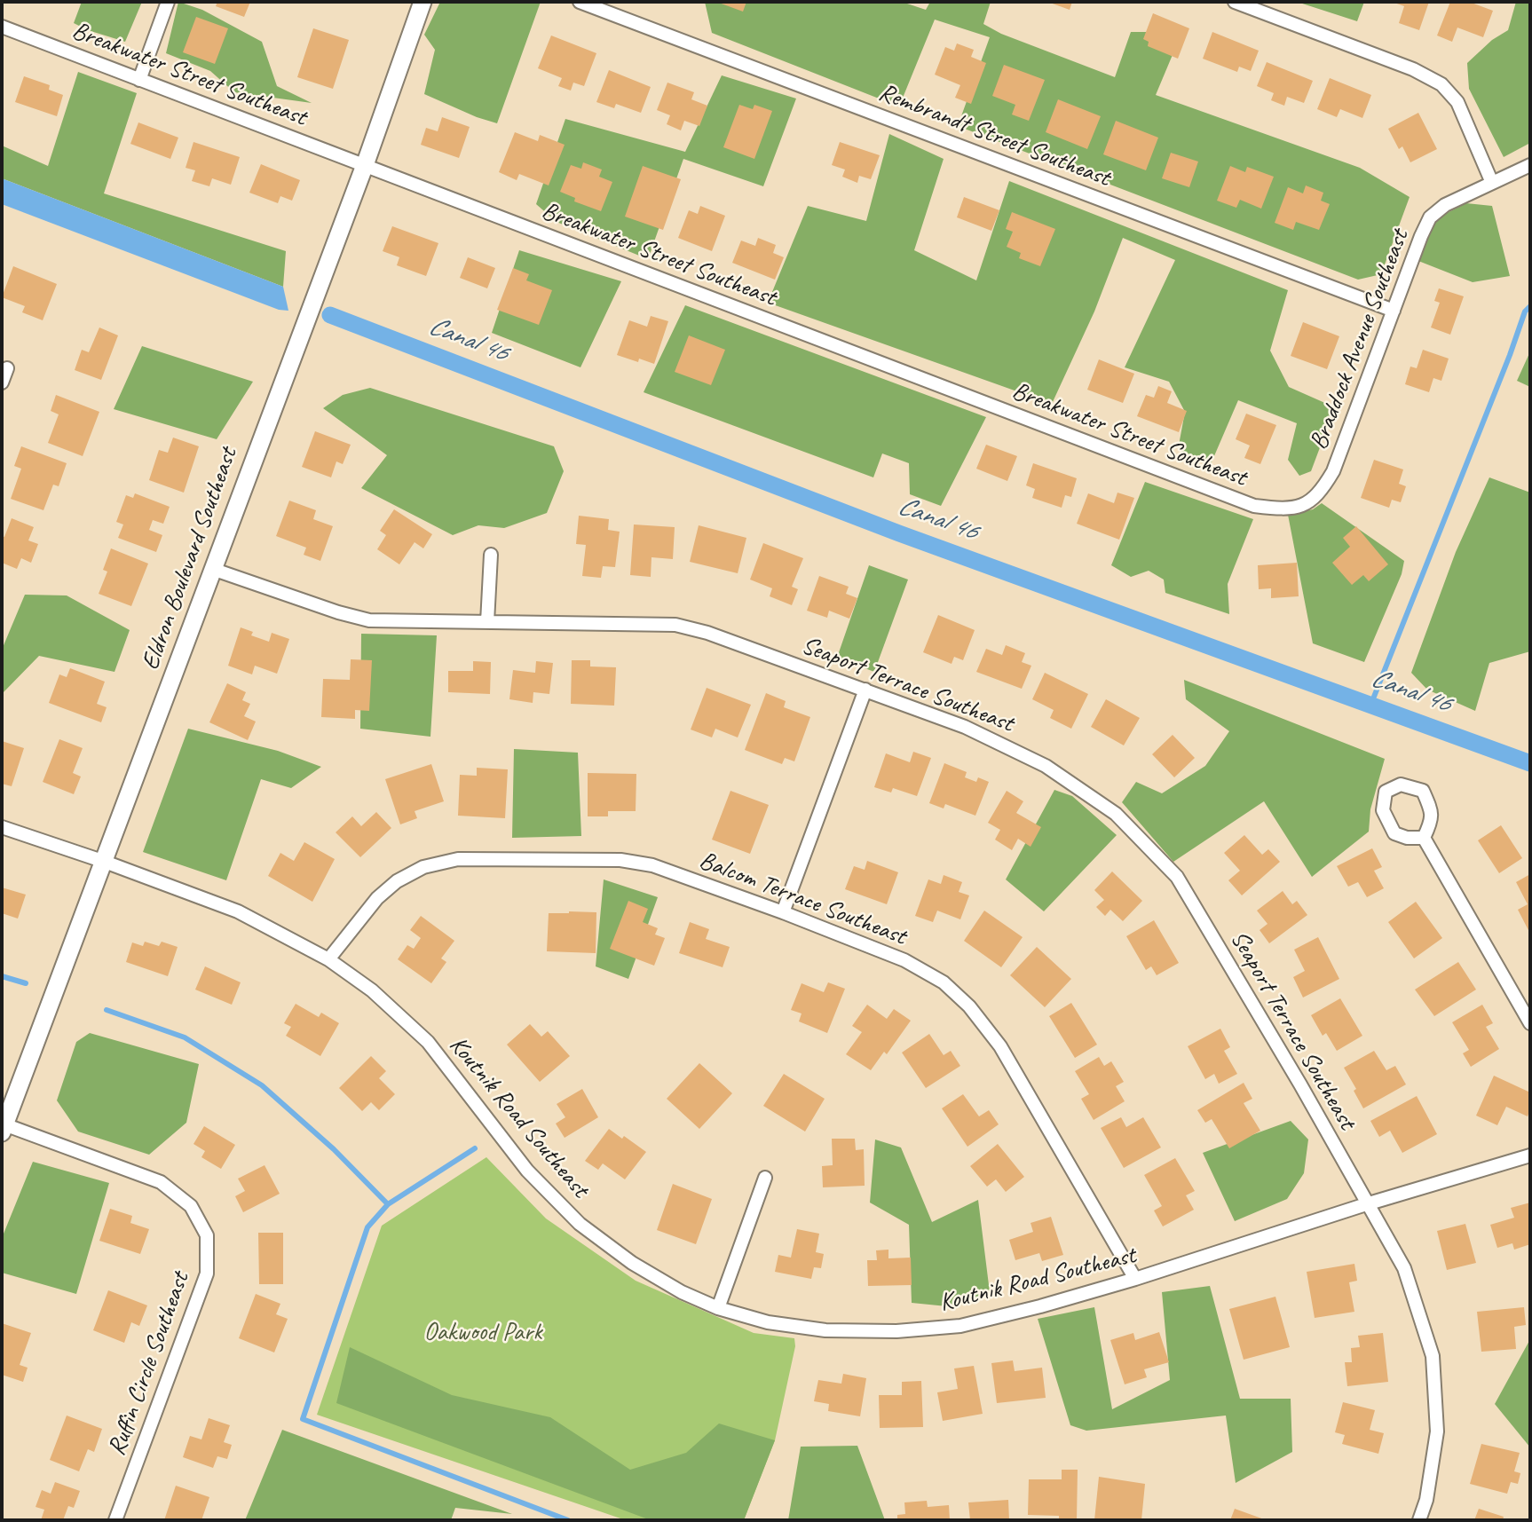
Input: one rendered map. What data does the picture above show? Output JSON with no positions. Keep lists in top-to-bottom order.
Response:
{
  "streets": {
    "street": [
      "Breakwater Street Southeast",
      "Rembrandt Street Southeast",
      "Braddock Avenue Southeast",
      "Eldron Boulevard Southeast",
      "Seaport Terrace Southeast",
      "Balcom Terrace Southeast",
      "Koutnik Road Southeast",
      "Ruffin Circle Southeast"
    ]
  },
  "crossings": [
    ["Breakwater Street Southeast", "Braddock Avenue Southeast"],
    ["Breakwater Street Southeast", "Eldron Boulevard Southeast"],
    ["Rembrandt Street Southeast", "Braddock Avenue Southeast"],
    ["Eldron Boulevard Southeast", "Seaport Terrace Southeast"],
    ["Eldron Boulevard Southeast", "Koutnik Road Southeast"],
    ["Eldron Boulevard Southeast", "Ruffin Circle Southeast"],
    ["Seaport Terrace Southeast", "Koutnik Road Southeast"],
    ["Balcom Terrace Southeast", "Koutnik Road Southeast"]
  ],
  "water": ["Canal 46"],
  "parks": ["Oakwood Park"]
}
